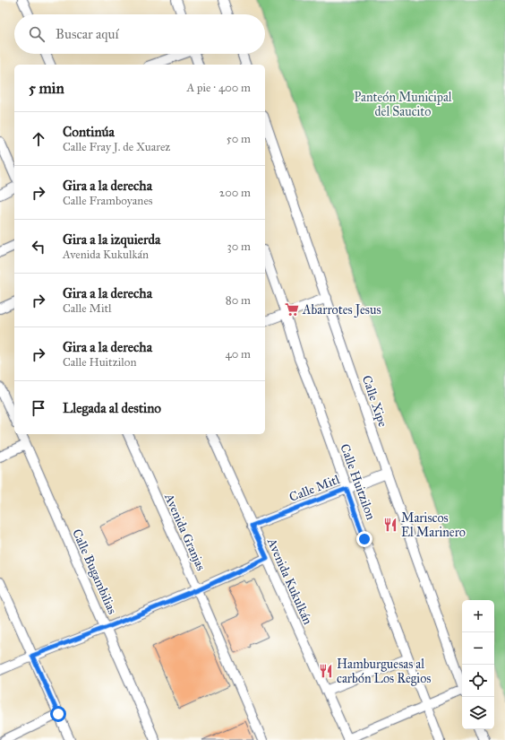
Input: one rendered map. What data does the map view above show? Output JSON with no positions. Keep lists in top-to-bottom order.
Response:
{
  "streets": {
    "street": [
      "Calle Xipe",
      "Calle Huitzilon",
      "Calle Mitl",
      "Avenida Granjas",
      "Calle Bugambilias",
      "Avenida Kukulkán"
    ]
  },
  "crossings": [
    ["Calle Xipe", "Calle Mitl"],
    ["Calle Huitzilon", "Calle Mitl"],
    ["Calle Mitl", "Avenida Kukulkán"]
  ],
  "parks": ["Panteón Municipal del Saucito"],
  "places": {
    "supermarket": ["Abarrotes Jesus"],
    "restaurant": ["Mariscos El Marinero", "Hamburguesas al carbón Los Regios"]
  },
  "page": {
    "search": "Buscar aquí",
    "heading": ["5 min", "A pie · 400 m"],
    "list": [
      ["Continúa", "Calle Fray J. de Xuarez", "50 m"],
      ["Gira a la derecha", "Calle Framboyanes", "200 m"],
      ["Gira a la izquierda", "Avenida Kukulkán", "30 m"],
      ["Gira a la derecha", "Calle Mitl", "80 m"],
      ["Gira a la derecha", "Calle Huitzilon", "40 m"],
      "Llegada al destino"
    ],
    "map_buttons": ["+", "−"]
  }
}
